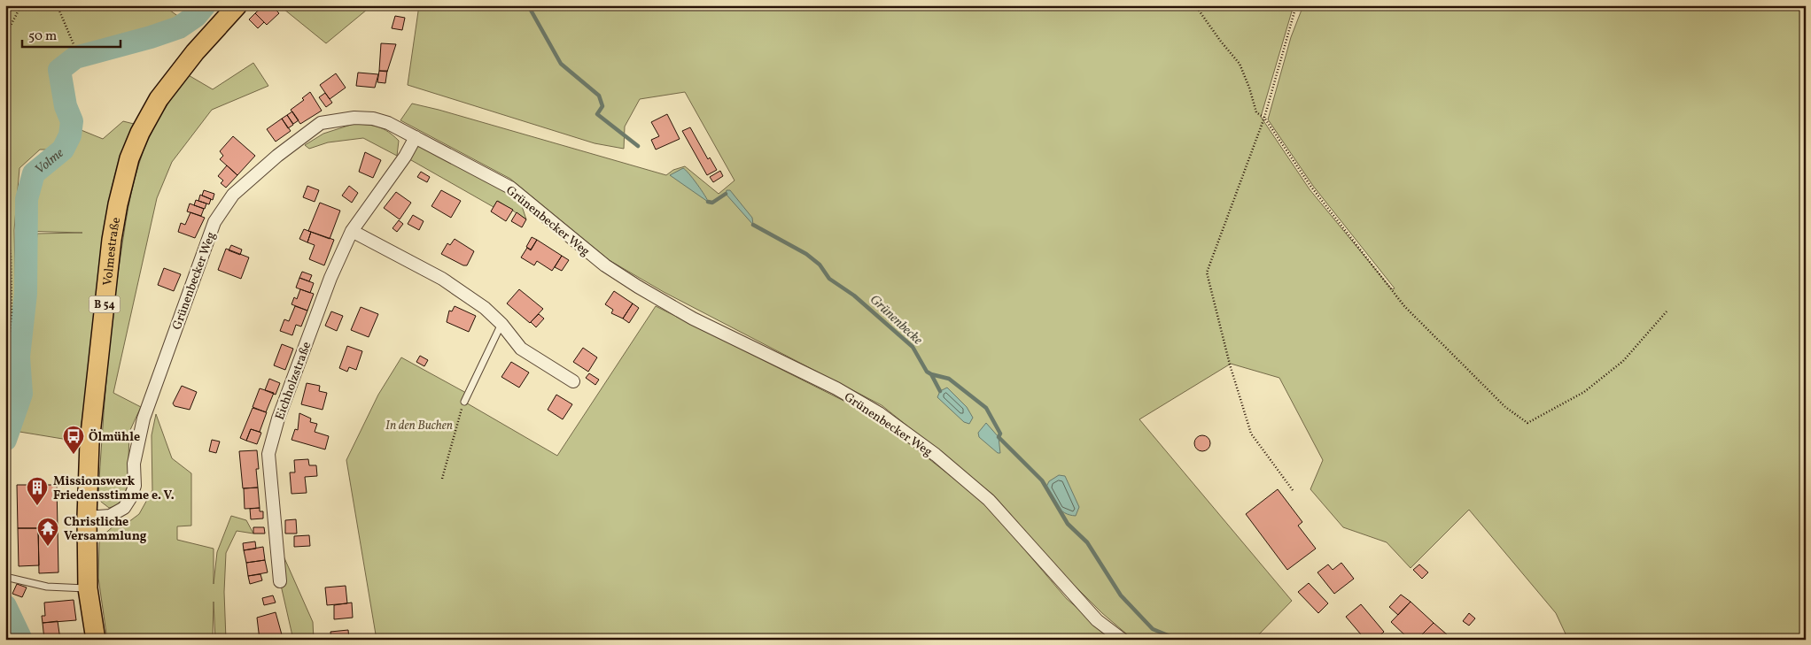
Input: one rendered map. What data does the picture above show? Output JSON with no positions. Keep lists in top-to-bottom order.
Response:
{
  "streets": {
    "main road": ["Volmestraße", "B 54"],
    "street": ["Grünenbecker Weg", "Eichholzstraße"]
  },
  "crossings": [
    ["Grünenbecker Weg", "Volmestraße"],
    ["Grünenbecker Weg", "Eichholzstraße"]
  ],
  "water": ["Volme", "Grünenbecke"],
  "parks": ["In den Buchen"],
  "places": {
    "bus stop": ["Ölmühle"],
    "building": ["Missionswerk Friedensstimme e. V."],
    "temple": ["Christliche Versammlung"]
  },
  "scale_bar": "50 m"
}
